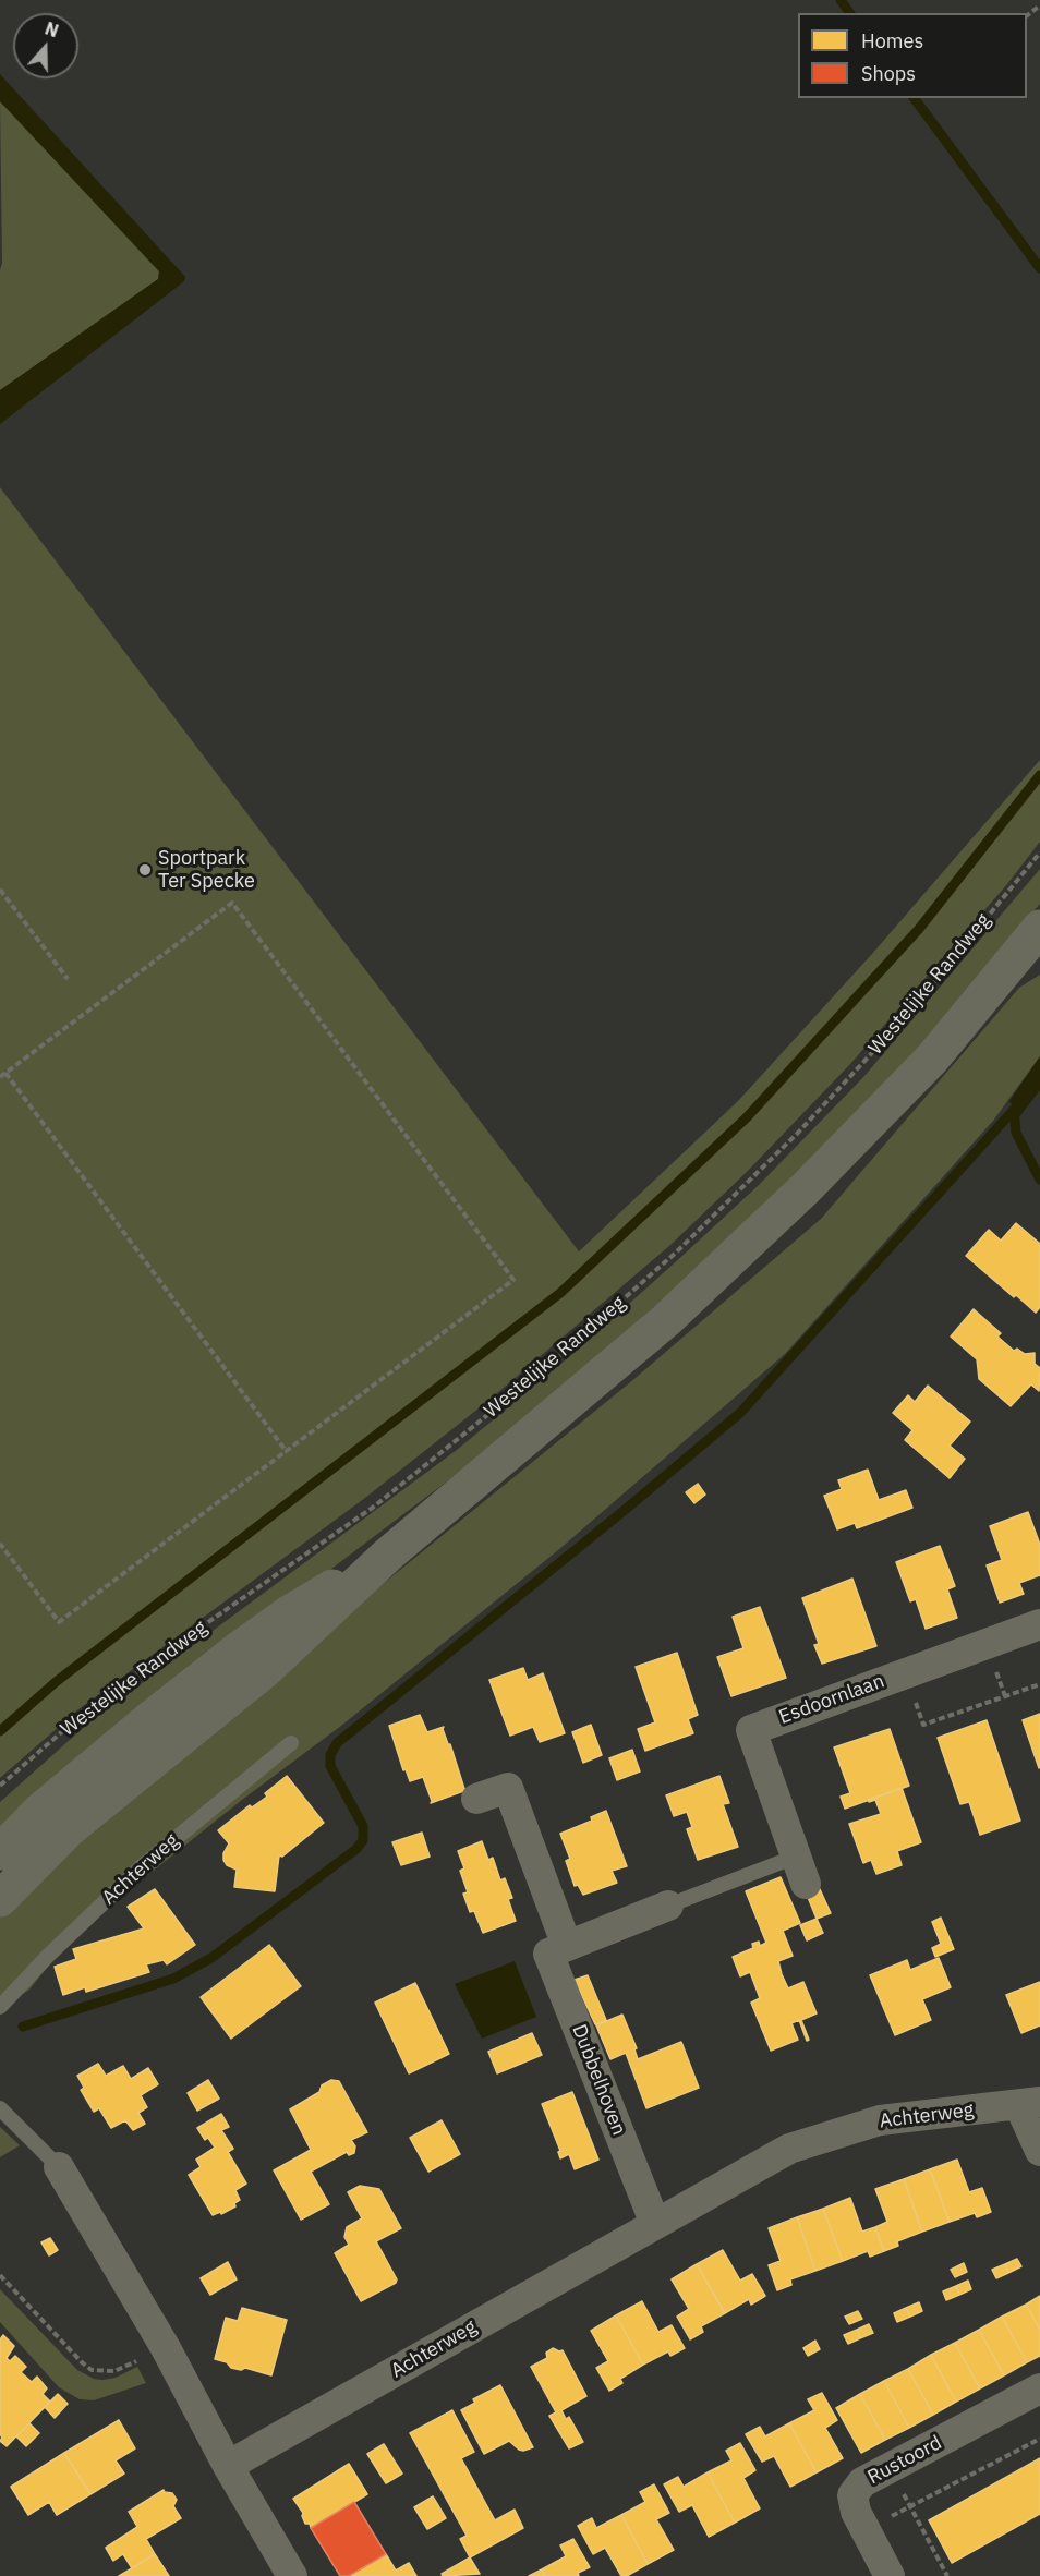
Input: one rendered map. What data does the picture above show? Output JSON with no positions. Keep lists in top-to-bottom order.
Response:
{
  "streets": {
    "main road": ["Westelijke Randweg"],
    "street": [
      "Esdoornlaan",
      "Achterweg",
      "Dubbelhoven",
      "Rustoord"
    ]
  },
  "crossings": [
    ["Achterweg", "Dubbelhoven"]
  ],
  "places": ["Sportpark Ter Specke"],
  "legend": ["Homes", "Shops"],
  "north": "top"
}
